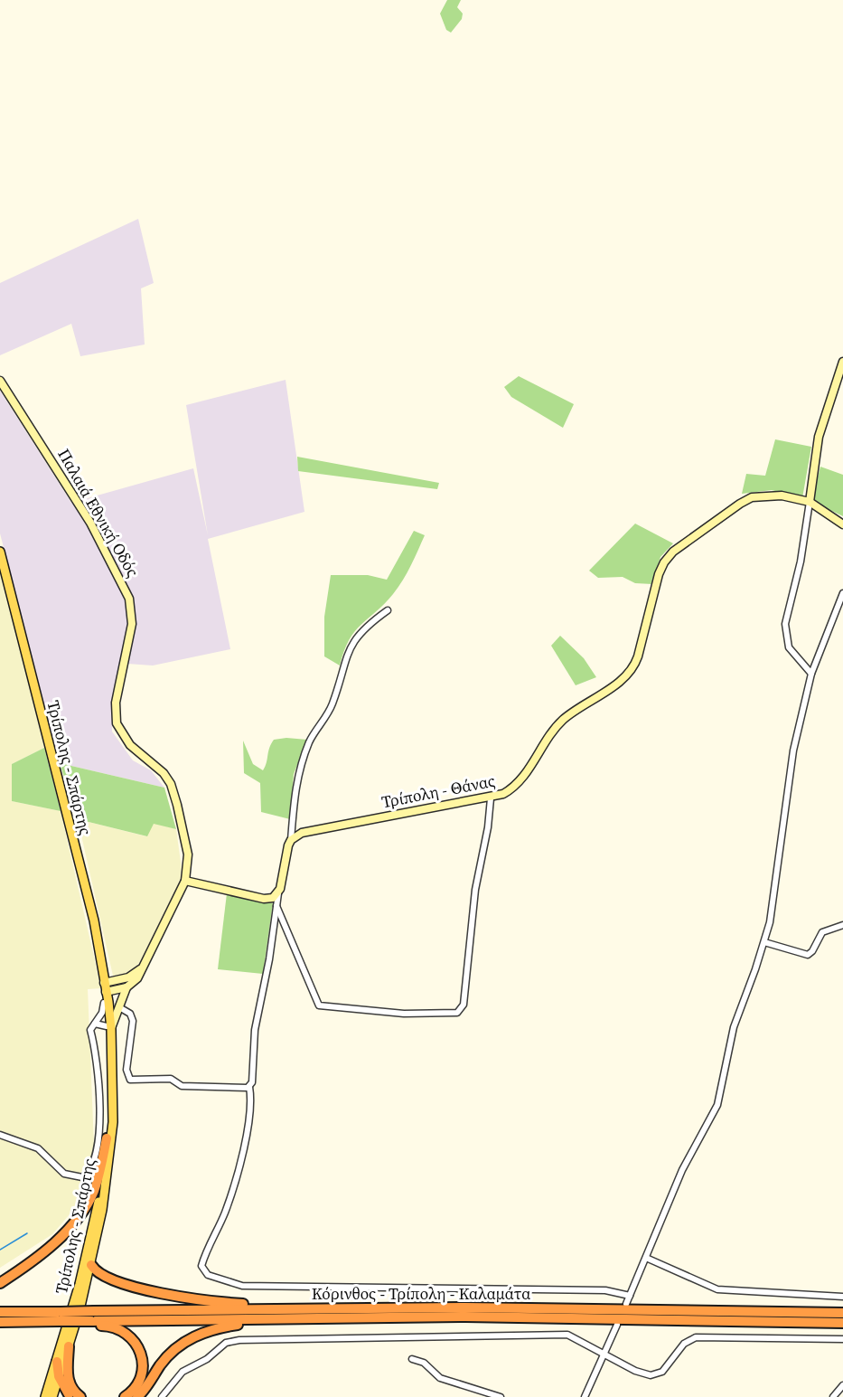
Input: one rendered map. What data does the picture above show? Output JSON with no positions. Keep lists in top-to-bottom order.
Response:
{
  "streets": {
    "highway": ["Κόρινθος - Τρίπολη - Καλαμάτα"],
    "main road": ["Παλαιά Εθνική Οδός", "Τρίπολης - Σπάρτης", "Τρίπολη - Θάνας"]
  },
  "crossings": [
    ["Παλαιά Εθνική Οδός", "Τρίπολης - Σπάρτης"]
  ]
}
